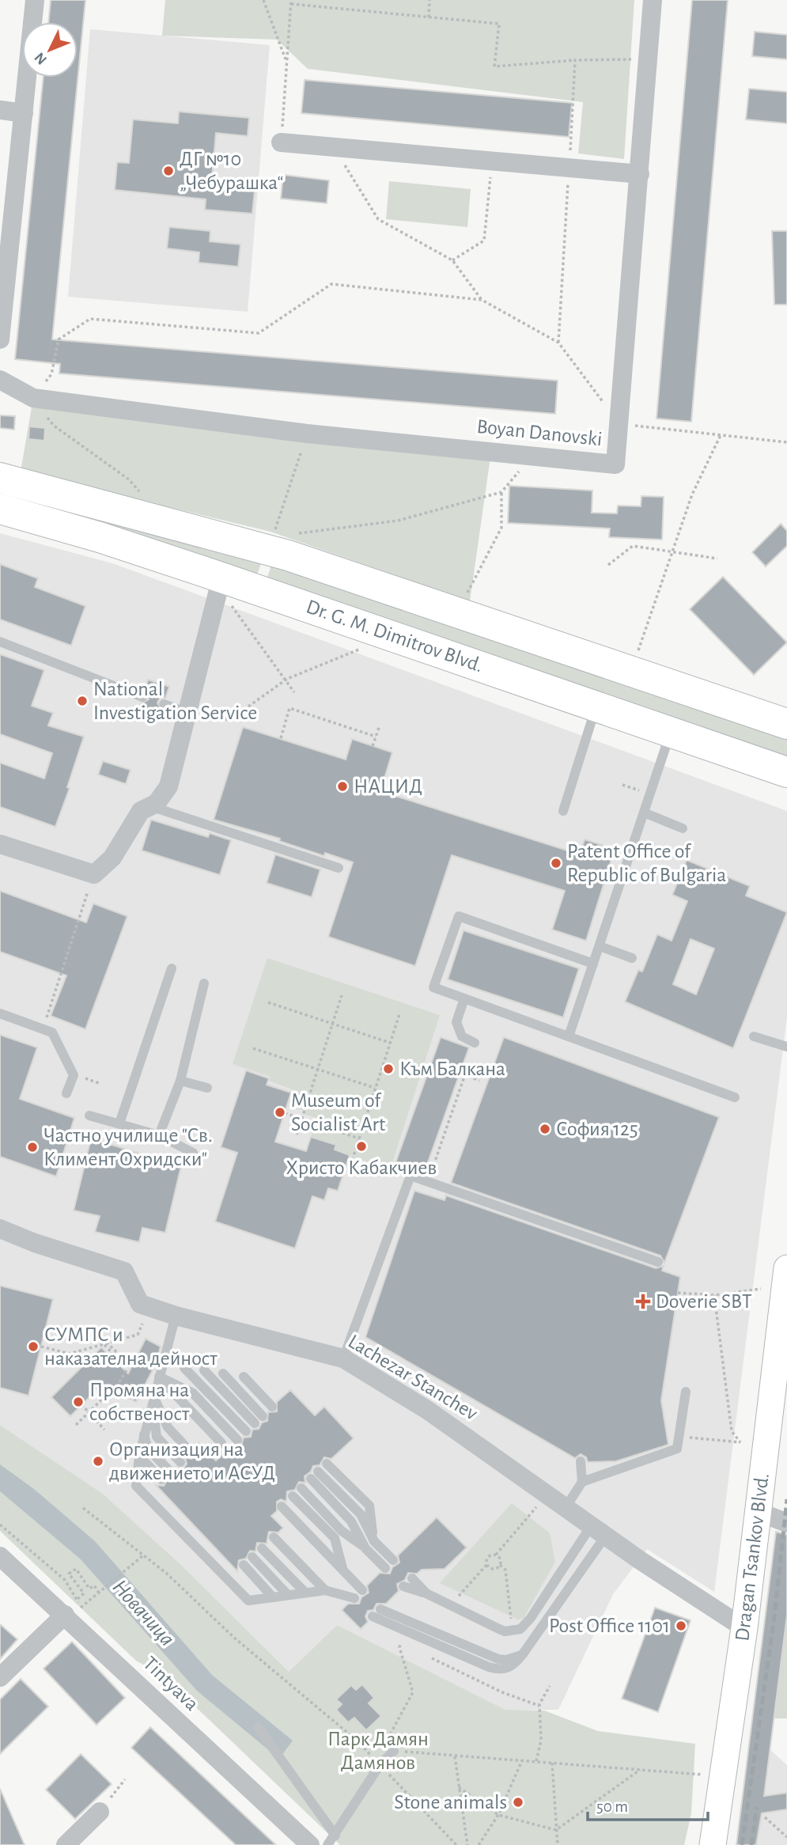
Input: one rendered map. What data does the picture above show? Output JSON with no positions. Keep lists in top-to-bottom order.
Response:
{
  "streets": {
    "main road": ["Dr. G. M. Dimitrov Blvd.", "Dragan Tsankov Blvd."],
    "street": ["Boyan Danovski", "Lachezar Stanchev", "Tintyava"]
  },
  "crossings": [
    ["Lachezar Stanchev", "Dragan Tsankov Blvd."]
  ],
  "water": ["Новачица"],
  "parks": ["Парк Дамян Дамянов"],
  "places": {
    "other": [
      "ДГ №10 „Чебурашка“",
      "National Investigation Service",
      "НАЦИД",
      "Patent Office of Republic of Bulgaria",
      "Към Балкана",
      "Museum of Socialist Art",
      "София 125",
      "Христо Кабакчиев",
      "Частно училище \"Св. Климент Охридски\"",
      "СУМПС и наказателна дейност",
      "Промяна на собственост",
      "Организация на движението и АСУД",
      "Post Office 1101",
      "Stone animals"
    ],
    "health": ["Doverie SBT"]
  },
  "scale_bar": "50 m",
  "north": "bottom left"
}
